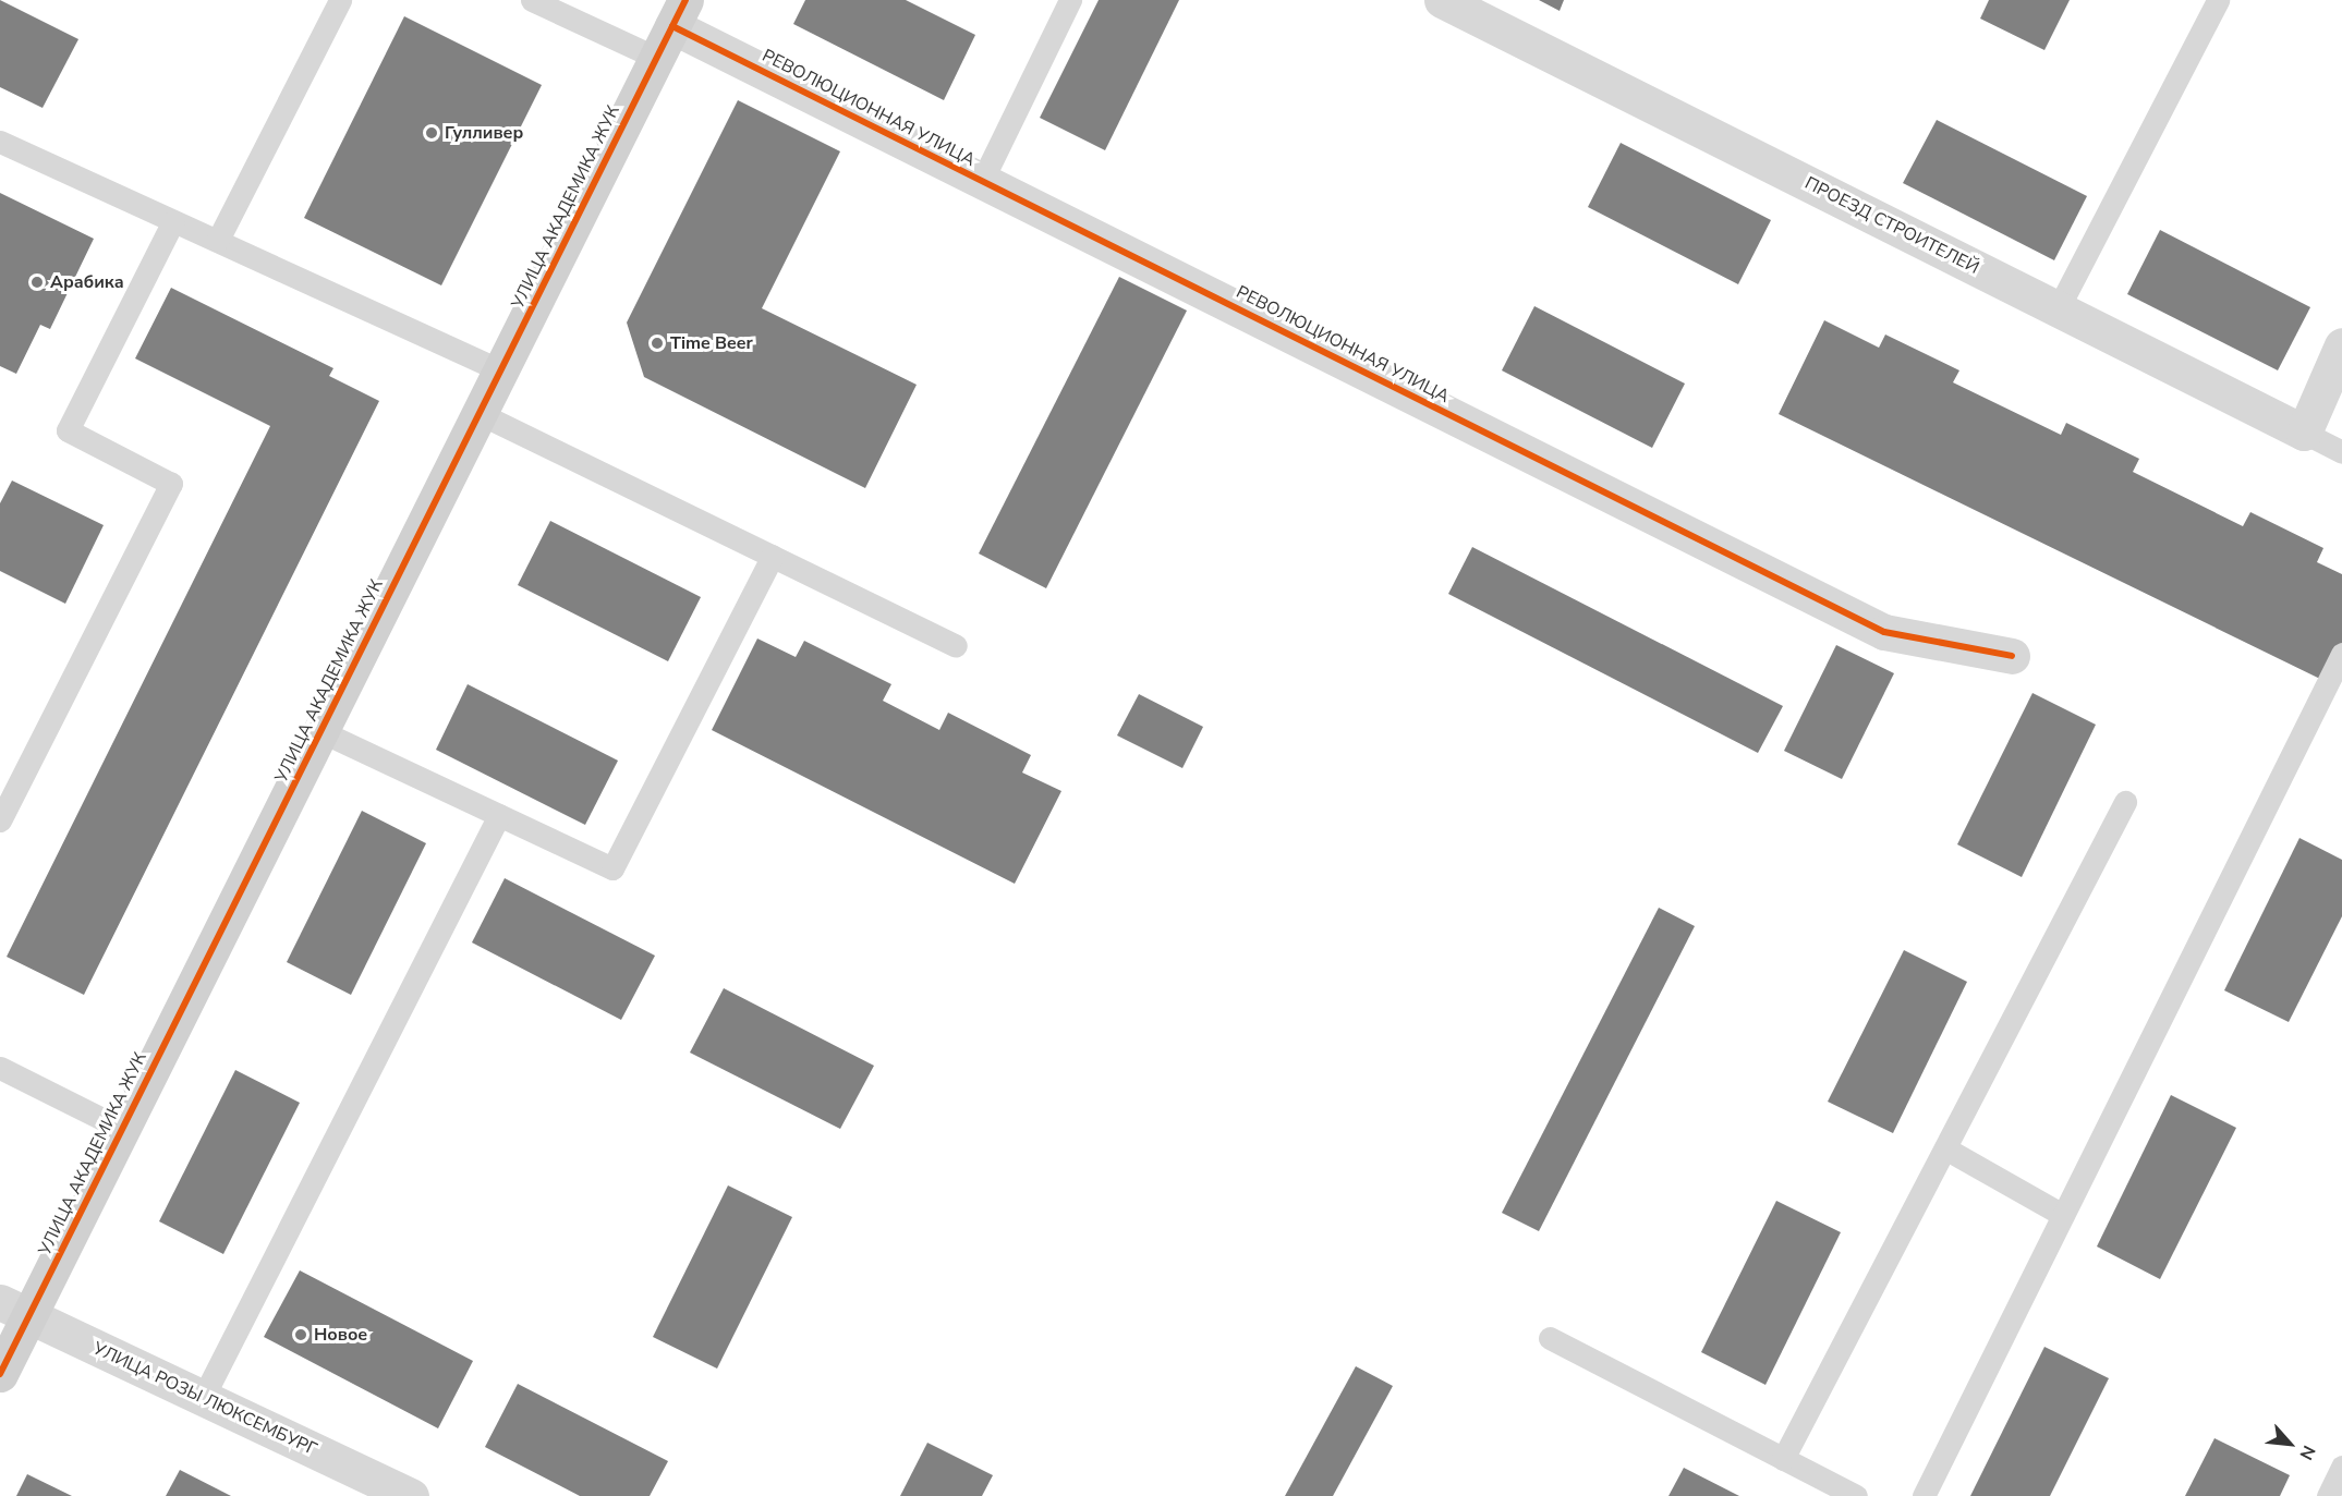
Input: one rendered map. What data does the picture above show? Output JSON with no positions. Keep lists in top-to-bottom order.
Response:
{
  "streets": {
    "street": [
      "РЕВОЛЮЦИОННАЯ УЛИЦА",
      "УЛИЦА АКАДЕМИКА ЖУК",
      "ПРОЕЗД СТРОИТЕЛЕЙ",
      "УЛИЦА РОЗЫ ЛЮКСЕМБУРГ"
    ]
  },
  "crossings": [
    ["РЕВОЛЮЦИОННАЯ УЛИЦА", "УЛИЦА АКАДЕМИКА ЖУК"],
    ["УЛИЦА АКАДЕМИКА ЖУК", "УЛИЦА РОЗЫ ЛЮКСЕМБУРГ"]
  ],
  "places": [
    "Гулливер",
    "Арабика",
    "Time Beer",
    "Новое"
  ],
  "north": "bottom right"
}
